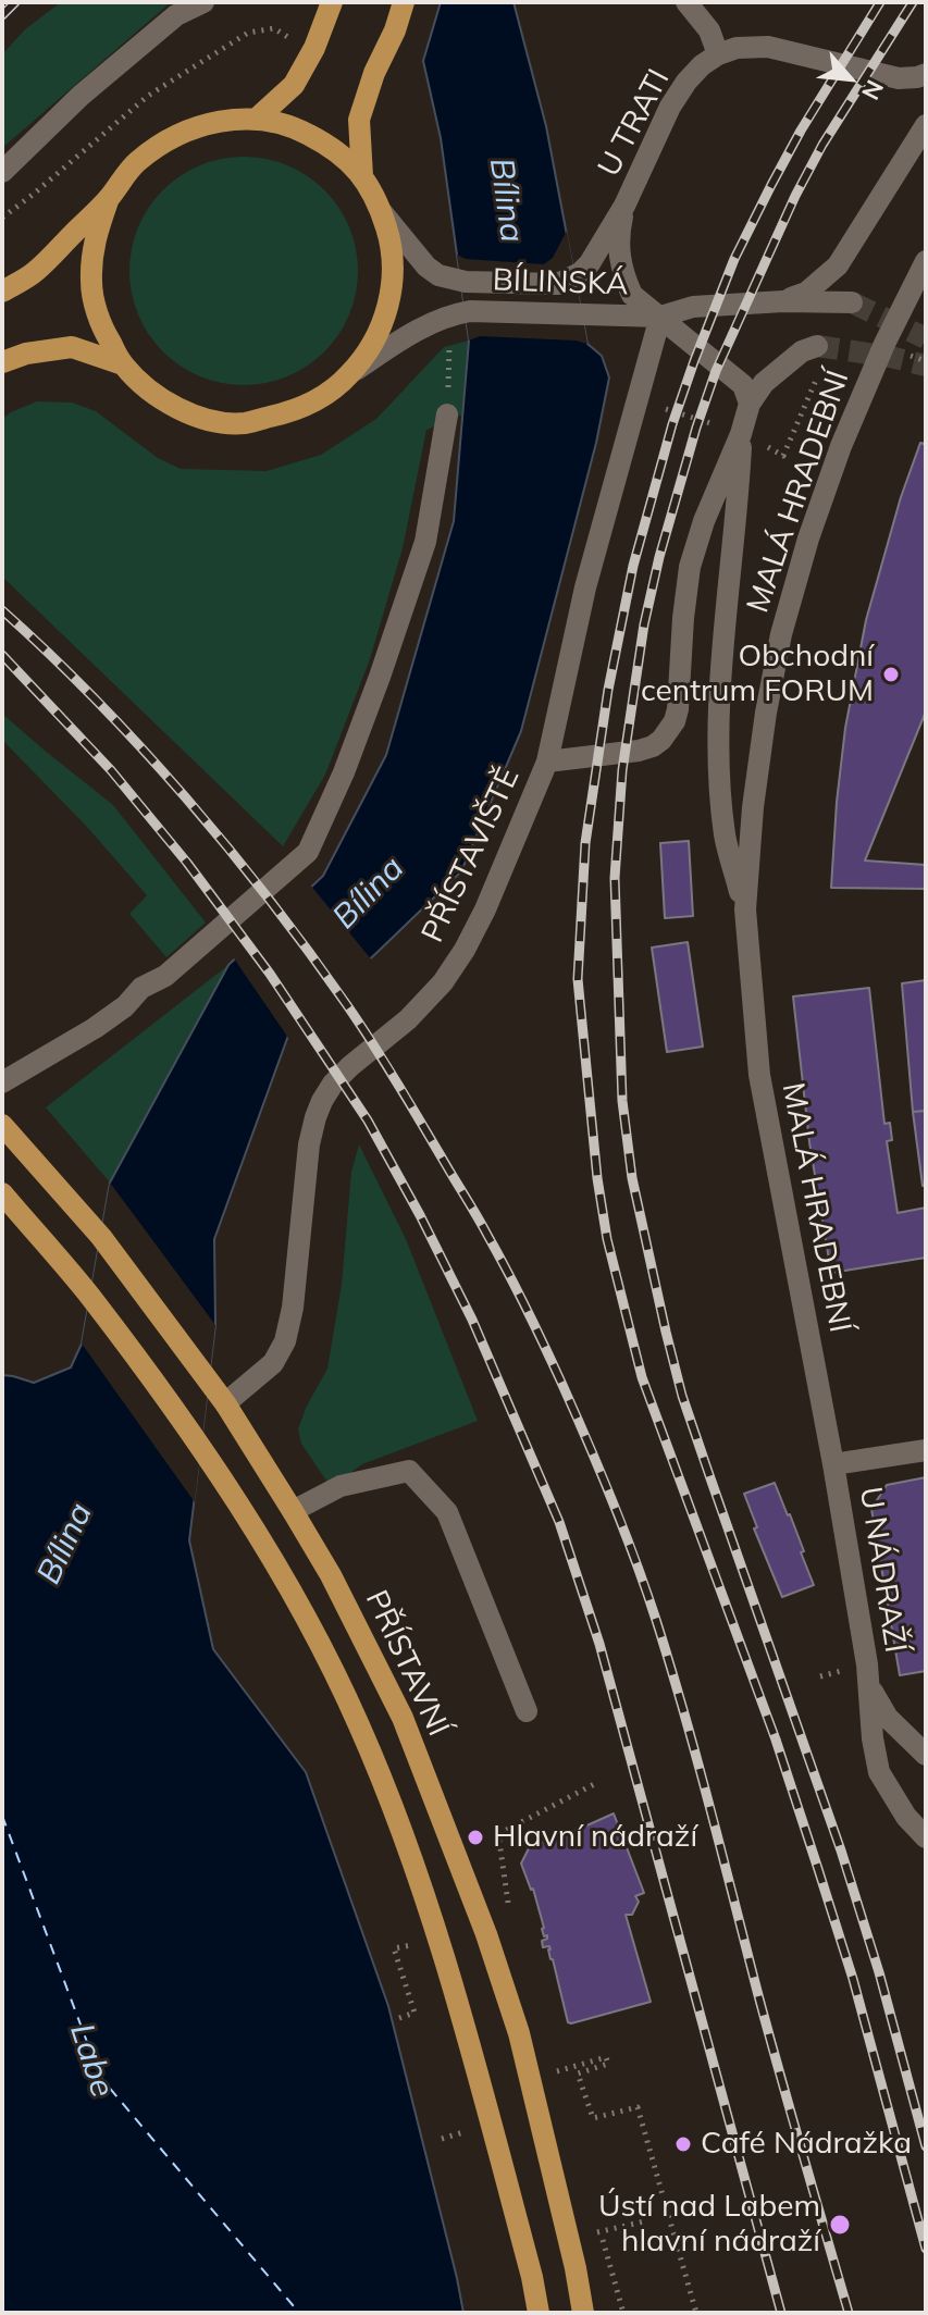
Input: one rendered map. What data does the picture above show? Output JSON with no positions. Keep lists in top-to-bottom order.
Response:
{
  "streets": {
    "main road": ["PŘÍSTAVNÍ"],
    "street": [
      "U TRATI",
      "BÍLINSKÁ",
      "MALÁ HRADEBNÍ",
      "PŘÍSTAVIŠTĚ",
      "U NÁDRAŽÍ"
    ]
  },
  "crossings": [
    ["U TRATI", "BÍLINSKÁ"],
    ["BÍLINSKÁ", "PŘÍSTAVIŠTĚ"],
    ["MALÁ HRADEBNÍ", "U NÁDRAŽÍ"],
    ["PŘÍSTAVIŠTĚ", "PŘÍSTAVNÍ"]
  ],
  "water": ["Bílina", "Labe"],
  "places": [
    "Obchodní centrum FORUM",
    "Hlavní nádraží",
    "Café Nádražka",
    "Ústí nad Labem hlavní nádraží"
  ],
  "north": "bottom right"
}
